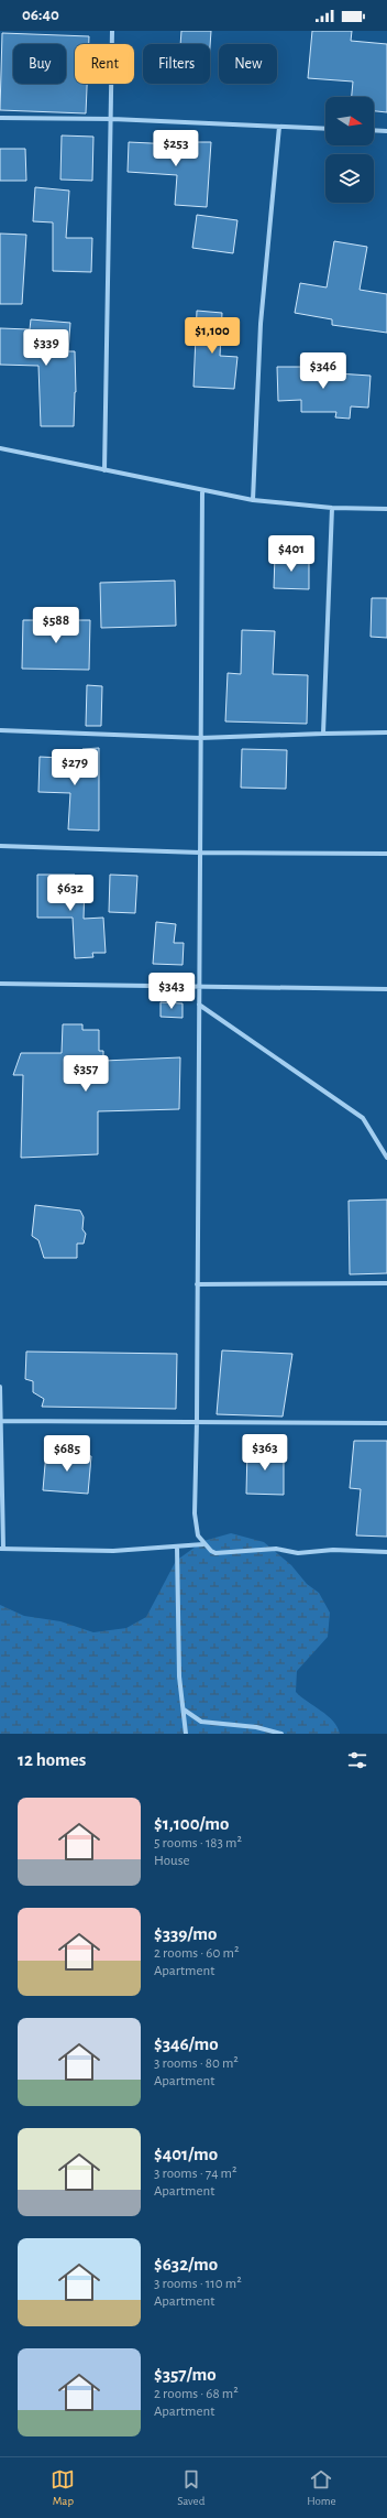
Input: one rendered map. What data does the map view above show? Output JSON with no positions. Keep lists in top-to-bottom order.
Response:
{
  "north": "right",
  "page": {
    "status": "06:40",
    "chip": [
      "Buy",
      "Rent",
      "Filters",
      "New"
    ],
    "price": [
      "$253",
      "$1,100",
      "$339",
      "$346",
      "$401",
      "$588",
      "$279",
      "$632",
      "$343",
      "$357",
      "$363",
      "$685"
    ],
    "heading": "12 homes",
    "list": [
      {
        "name": "$1,100/mo",
        "note": "5 rooms · 183 m² · House"
      },
      {
        "name": "$339/mo",
        "note": "2 rooms · 60 m² · Apartment"
      },
      {
        "name": "$346/mo",
        "note": "3 rooms · 80 m² · Apartment"
      },
      {
        "name": "$401/mo",
        "note": "3 rooms · 74 m² · Apartment"
      },
      {
        "name": "$632/mo",
        "note": "3 rooms · 110 m² · Apartment"
      },
      {
        "name": "$357/mo",
        "note": "2 rooms · 68 m² · Apartment"
      }
    ],
    "tabs": ["Map", "Saved", "Home"]
  }
}
